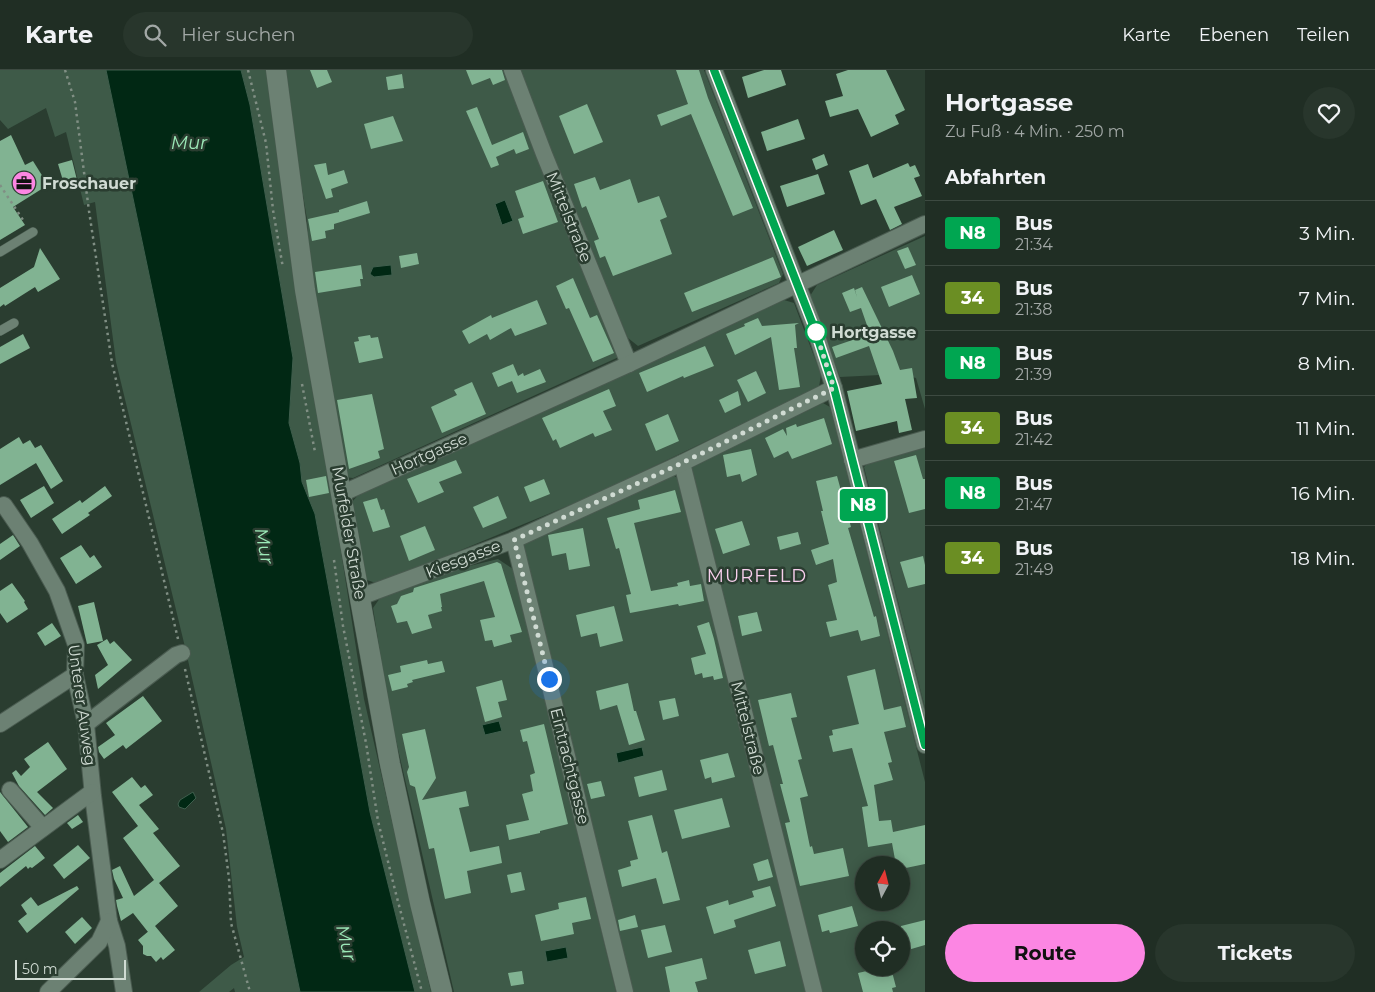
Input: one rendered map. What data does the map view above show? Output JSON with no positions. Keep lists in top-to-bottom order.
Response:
{
  "streets": {
    "street": [
      "Mittelstraße",
      "Hortgasse",
      "Murfelder Straße",
      "Kiesgasse",
      "Unterer Auweg",
      "Eintrachtgasse"
    ]
  },
  "crossings": [
    ["Mittelstraße", "Hortgasse"],
    ["Mittelstraße", "Kiesgasse"],
    ["Hortgasse", "Murfelder Straße"],
    ["Murfelder Straße", "Kiesgasse"],
    ["Kiesgasse", "Eintrachtgasse"]
  ],
  "districts": ["MURFELD"],
  "water": ["Mur"],
  "places": {
    "office": ["Froschauer"],
    "other": ["Hortgasse"]
  },
  "lines": ["bus line N8"],
  "scale_bar": "50 m",
  "north": "top",
  "page": {
    "header": "Karte",
    "search": "Hier suchen",
    "nav": ["Karte", "Ebenen", "Teilen"],
    "on_map": "N8",
    "heading": [
      ["Hortgasse", "Zu Fuß · 4 Min. · 250 m"],
      "Abfahrten"
    ],
    "list": [
      {
        "mark": "N8",
        "name": "Bus",
        "note": "21:34",
        "value": "3 Min."
      },
      {
        "mark": "34",
        "name": "Bus",
        "note": "21:38",
        "value": "7 Min."
      },
      {
        "mark": "N8",
        "name": "Bus",
        "note": "21:39",
        "value": "8 Min."
      },
      {
        "mark": "34",
        "name": "Bus",
        "note": "21:42",
        "value": "11 Min."
      },
      {
        "mark": "N8",
        "name": "Bus",
        "note": "21:47",
        "value": "16 Min."
      },
      {
        "mark": "34",
        "name": "Bus",
        "note": "21:49",
        "value": "18 Min."
      }
    ],
    "buttons": ["Route", "Tickets"],
    "scale": "50 m"
  }
}
